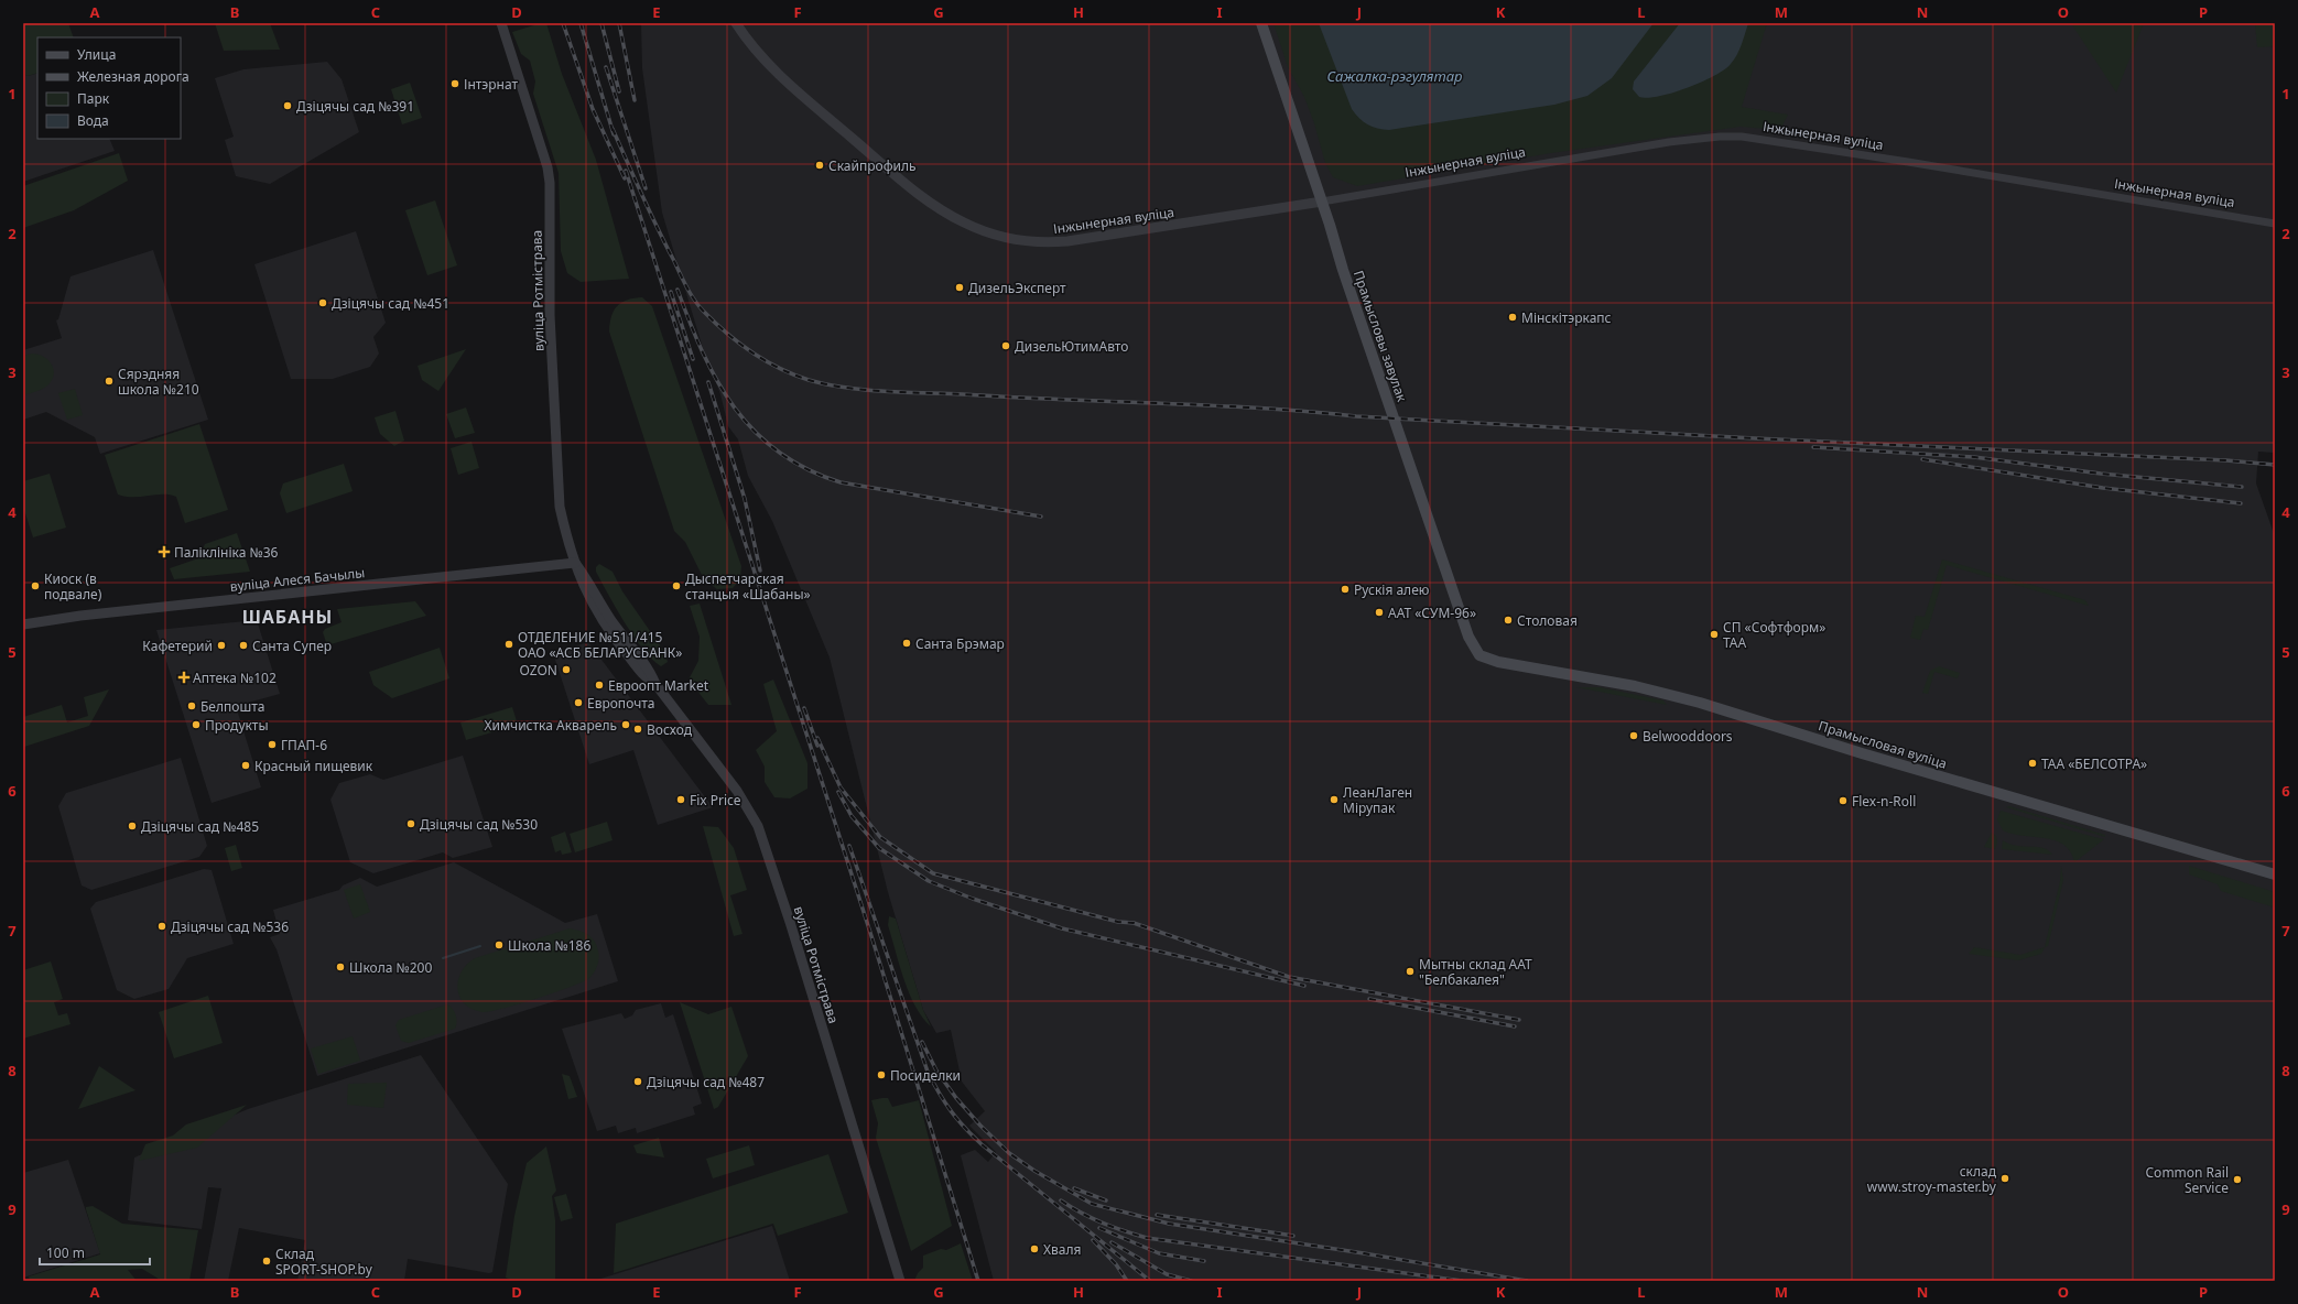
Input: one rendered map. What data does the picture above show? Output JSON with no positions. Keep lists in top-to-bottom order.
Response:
{
  "streets": {
    "main road": ["Прамысловы завулак", "Прамысловая вуліца"],
    "street": ["Інжынерная вуліца", "вуліца Ротмістрава", "вуліца Алеся Бачылы"]
  },
  "crossings": [
    ["Інжынерная вуліца", "Прамысловы завулак"],
    ["вуліца Ротмістрава", "вуліца Алеся Бачылы"],
    ["Прамысловы завулак", "Прамысловая вуліца"]
  ],
  "districts": ["ШАБАНЫ"],
  "water": ["Сажалка-рэгулятар"],
  "places": {
    "other": [
      "Інтэрнат",
      "Дзіцячы сад №391",
      "Скайпрофиль",
      "ДизельЭксперт",
      "Дзіцячы сад №451",
      "Мінскітэркапс",
      "ДизельЮтимАвто",
      "Сярэдняя школа №210",
      "Киоск (в подвале)",
      "Дыспетчарская станцыя «Шабаны»",
      "Рускія алею",
      "ААТ «СУМ-96»",
      "Столовая",
      "СП «Софтформ» ТАА",
      "Санта Брэмар",
      "ОТДЕЛЕНИЕ №511/415 ОАО «АСБ БЕЛАРУСБАНК»",
      "Кафетерий",
      "Санта Супер",
      "OZON",
      "Евроопт Market",
      "Европочта",
      "Белпошта",
      "Продукты",
      "Химчистка Акварель",
      "Восход",
      "Belwooddoors",
      "ГПАП-6",
      "ТАА «БЕЛСОТРА»",
      "Красный пищевик",
      "Fix Price",
      "ЛеанЛаген Мірупак",
      "Flex-n-Roll",
      "Дзіцячы сад №530",
      "Дзіцячы сад №485",
      "Дзіцячы сад №536",
      "Школа №186",
      "Школа №200",
      "Мытны склад ААТ \"Белбакалея\"",
      "Посиделки",
      "Дзіцячы сад №487",
      "склад www.stroy-master.by",
      "Common Rail Service",
      "Хваля",
      "Склад SPORT-SHOP.by"
    ],
    "health": ["Паліклініка №36", "Аптека №102"]
  },
  "legend": [
    "Улица",
    "Железная дорога",
    "Парк",
    "Вода"
  ],
  "scale_bar": "100 m",
  "grid": {
    "columns": [
      "A",
      "B",
      "C",
      "D",
      "E",
      "F",
      "G",
      "H",
      "I",
      "J",
      "K",
      "L",
      "M",
      "N",
      "O",
      "P"
    ],
    "rows": [
      "1",
      "2",
      "3",
      "4",
      "5",
      "6",
      "7",
      "8",
      "9"
    ]
  }
}
